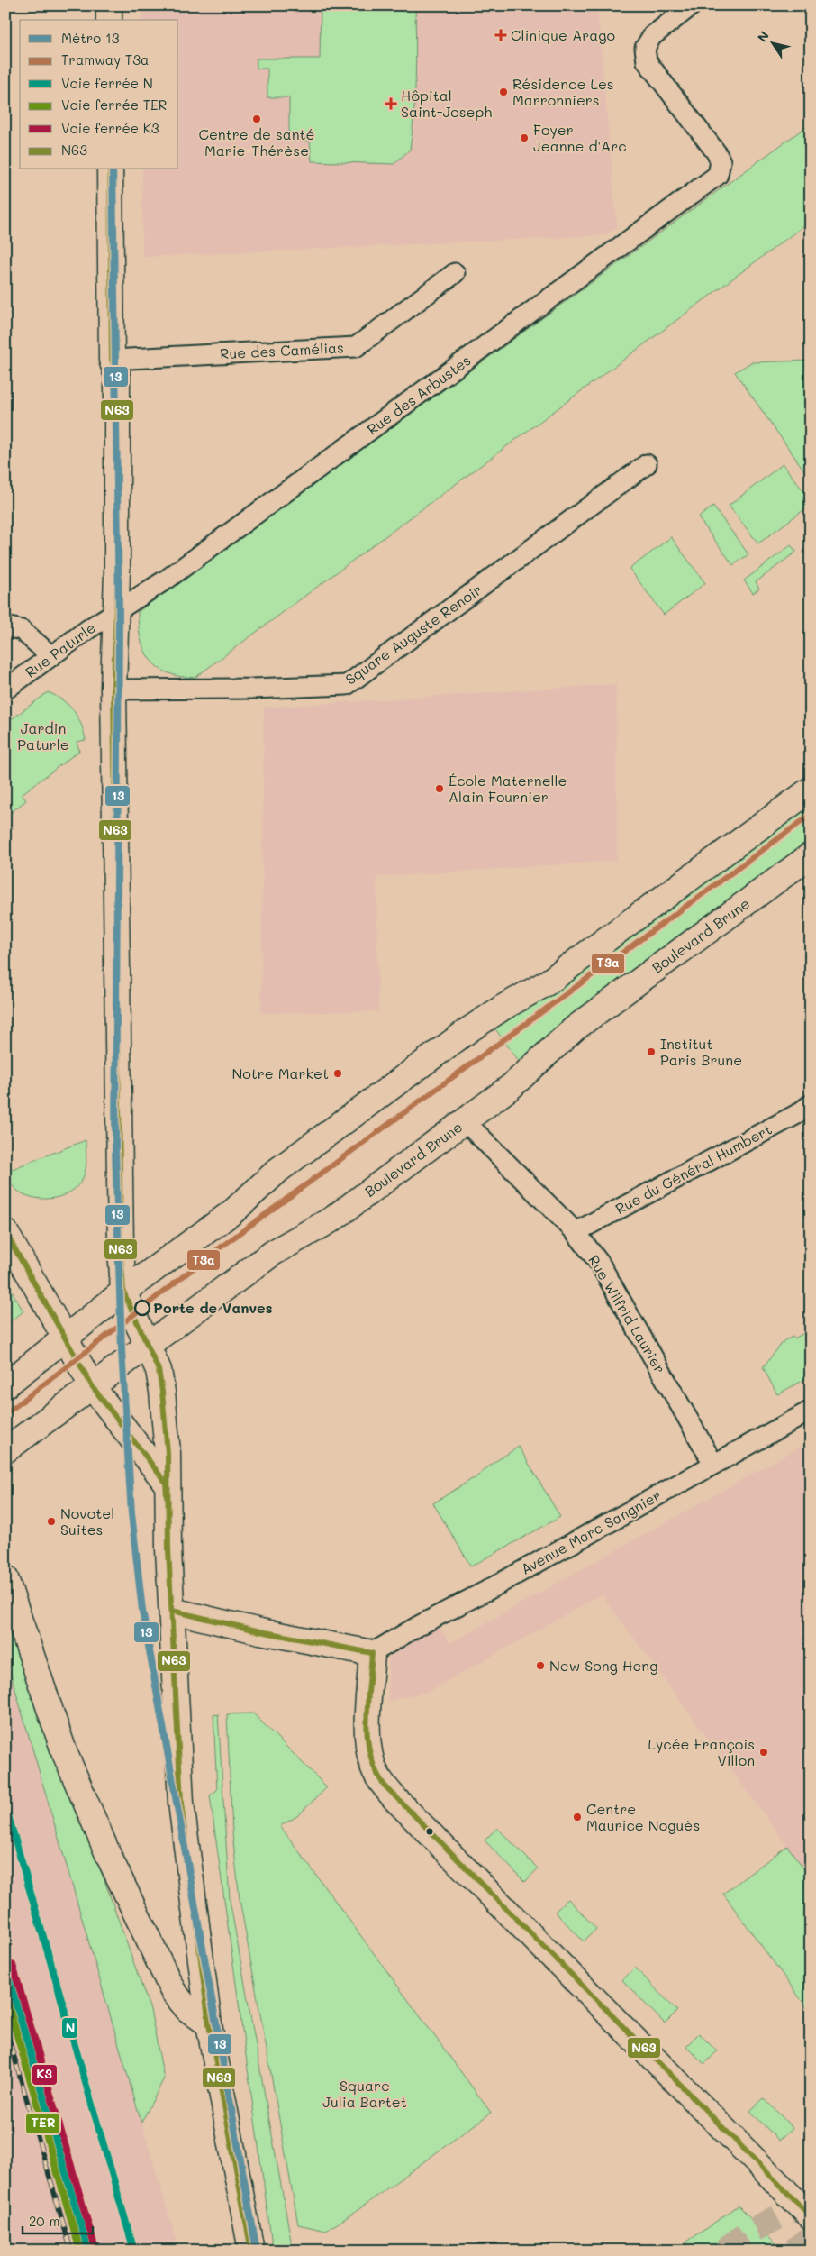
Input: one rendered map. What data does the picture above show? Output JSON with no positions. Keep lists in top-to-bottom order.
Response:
{
  "streets": {
    "main road": ["Boulevard Brune"],
    "street": [
      "Rue des Camélias",
      "Rue des Arbustes",
      "Square Auguste Renoir",
      "Rue Paturle",
      "Rue du Général Humbert",
      "Rue Wilfrid Laurier",
      "Avenue Marc Sangnier"
    ]
  },
  "crossings": [
    ["Rue des Arbustes", "Rue Paturle"],
    ["Boulevard Brune", "Rue Wilfrid Laurier"],
    ["Rue du Général Humbert", "Rue Wilfrid Laurier"],
    ["Rue Wilfrid Laurier", "Avenue Marc Sangnier"]
  ],
  "parks": ["Jardin Paturle", "Square Julia Bartet"],
  "places": {
    "health": ["Clinique Arago", "Hôpital Saint-Joseph"],
    "other": [
      "Résidence Les Marronniers",
      "Centre de santé Marie-Thérèse",
      "Foyer Jeanne d'Arc",
      "École Maternelle Alain Fournier",
      "Institut Paris Brune",
      "Notre Market",
      "Porte de Vanves",
      "Novotel Suites",
      "New Song Heng",
      "Lycée François Villon",
      "Centre Maurice Noguès"
    ]
  },
  "lines": [
    "metro line 13",
    "transit line N63",
    "tram line T3a",
    "rail line N",
    "rail line K3",
    "rail line TER"
  ],
  "legend": [
    "Métro 13",
    "Tramway T3a",
    "Voie ferrée N",
    "Voie ferrée TER",
    "Voie ferrée K3",
    "N63"
  ],
  "scale_bar": "20 m",
  "north": "top left"
}
